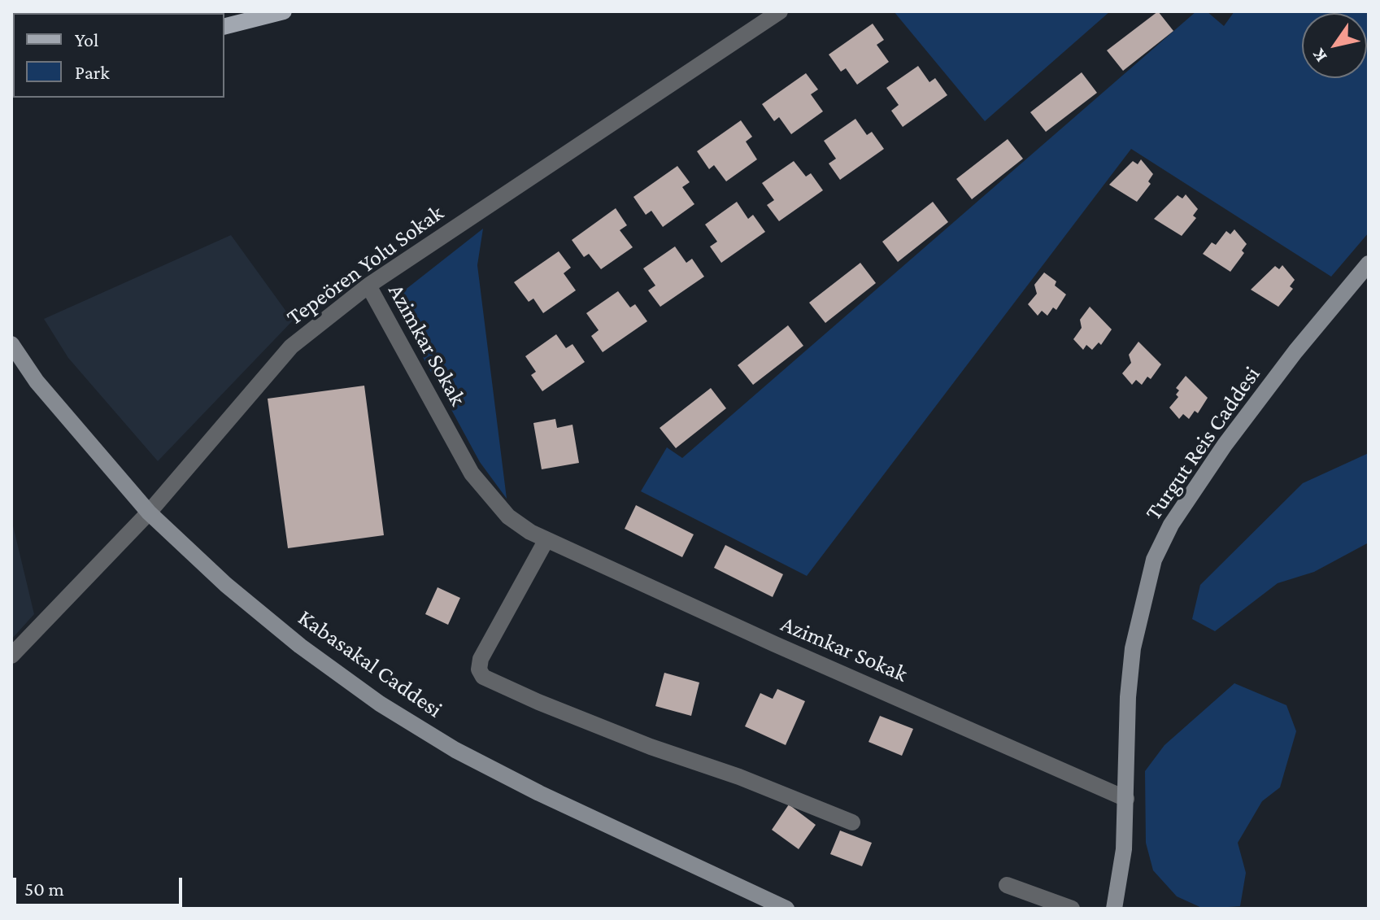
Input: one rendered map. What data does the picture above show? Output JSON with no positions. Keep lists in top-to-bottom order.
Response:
{
  "streets": {
    "street": [
      "Tepeören Yolu Sokak",
      "Azimkar Sokak",
      "Turgut Reis Caddesi",
      "Kabasakal Caddesi"
    ]
  },
  "crossings": [
    ["Tepeören Yolu Sokak", "Azimkar Sokak"],
    ["Tepeören Yolu Sokak", "Kabasakal Caddesi"],
    ["Azimkar Sokak", "Turgut Reis Caddesi"]
  ],
  "legend": ["Yol", "Park"],
  "scale_bar": "50 m",
  "north": "bottom left"
}
